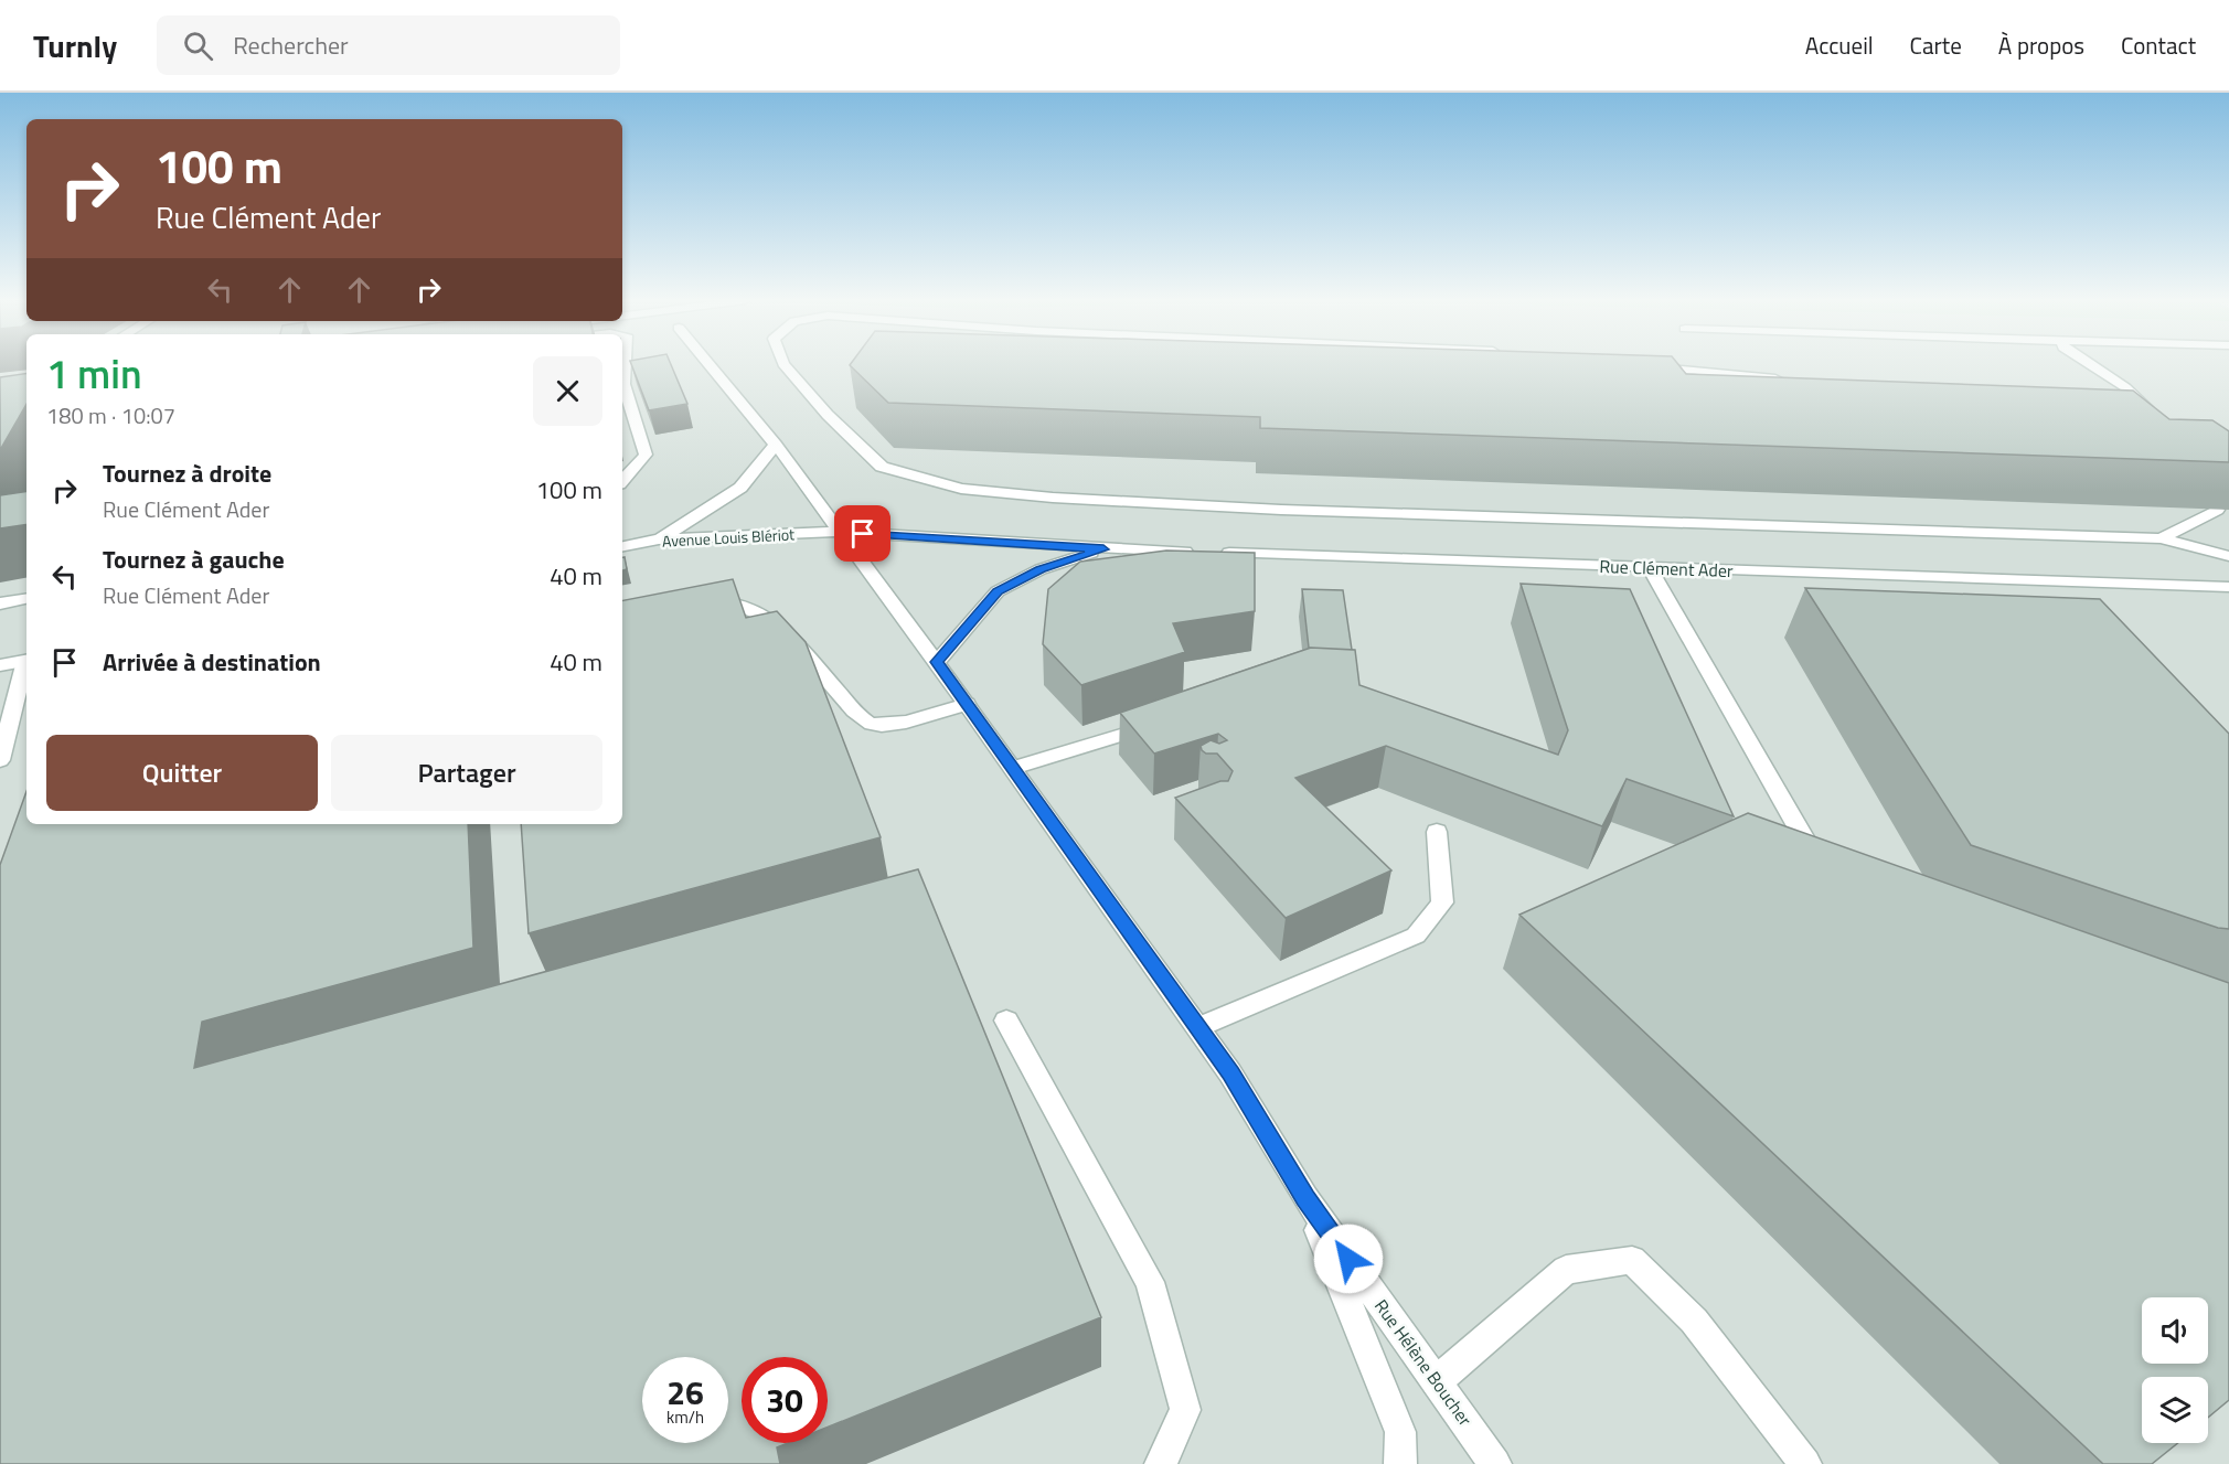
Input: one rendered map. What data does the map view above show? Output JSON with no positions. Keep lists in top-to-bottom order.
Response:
{
  "streets": {
    "street": ["Avenue Louis Blériot", "Rue Clément Ader", "Rue Hélène Boucher"]
  },
  "crossings": [
    ["Avenue Louis Blériot", "Rue Clément Ader"],
    ["Avenue Louis Blériot", "Rue Hélène Boucher"],
    ["Rue Clément Ader", "Rue Hélène Boucher"]
  ],
  "page": {
    "header": "Turnly",
    "search": "Rechercher",
    "nav": [
      "Accueil",
      "Carte",
      "À propos",
      "Contact"
    ],
    "turn": ["100 m", "Rue Clément Ader"],
    "heading": ["1 min", "180 m · 10:07"],
    "list": [
      {
        "name": "Tournez à droite",
        "note": "Rue Clément Ader",
        "value": "100 m"
      },
      {
        "name": "Tournez à gauche",
        "note": "Rue Clément Ader",
        "value": "40 m"
      },
      {
        "name": "Arrivée à destination",
        "value": "40 m"
      }
    ],
    "buttons": ["Quitter", "Partager"],
    "speed": "26 km/h",
    "limit": "30"
  }
}
